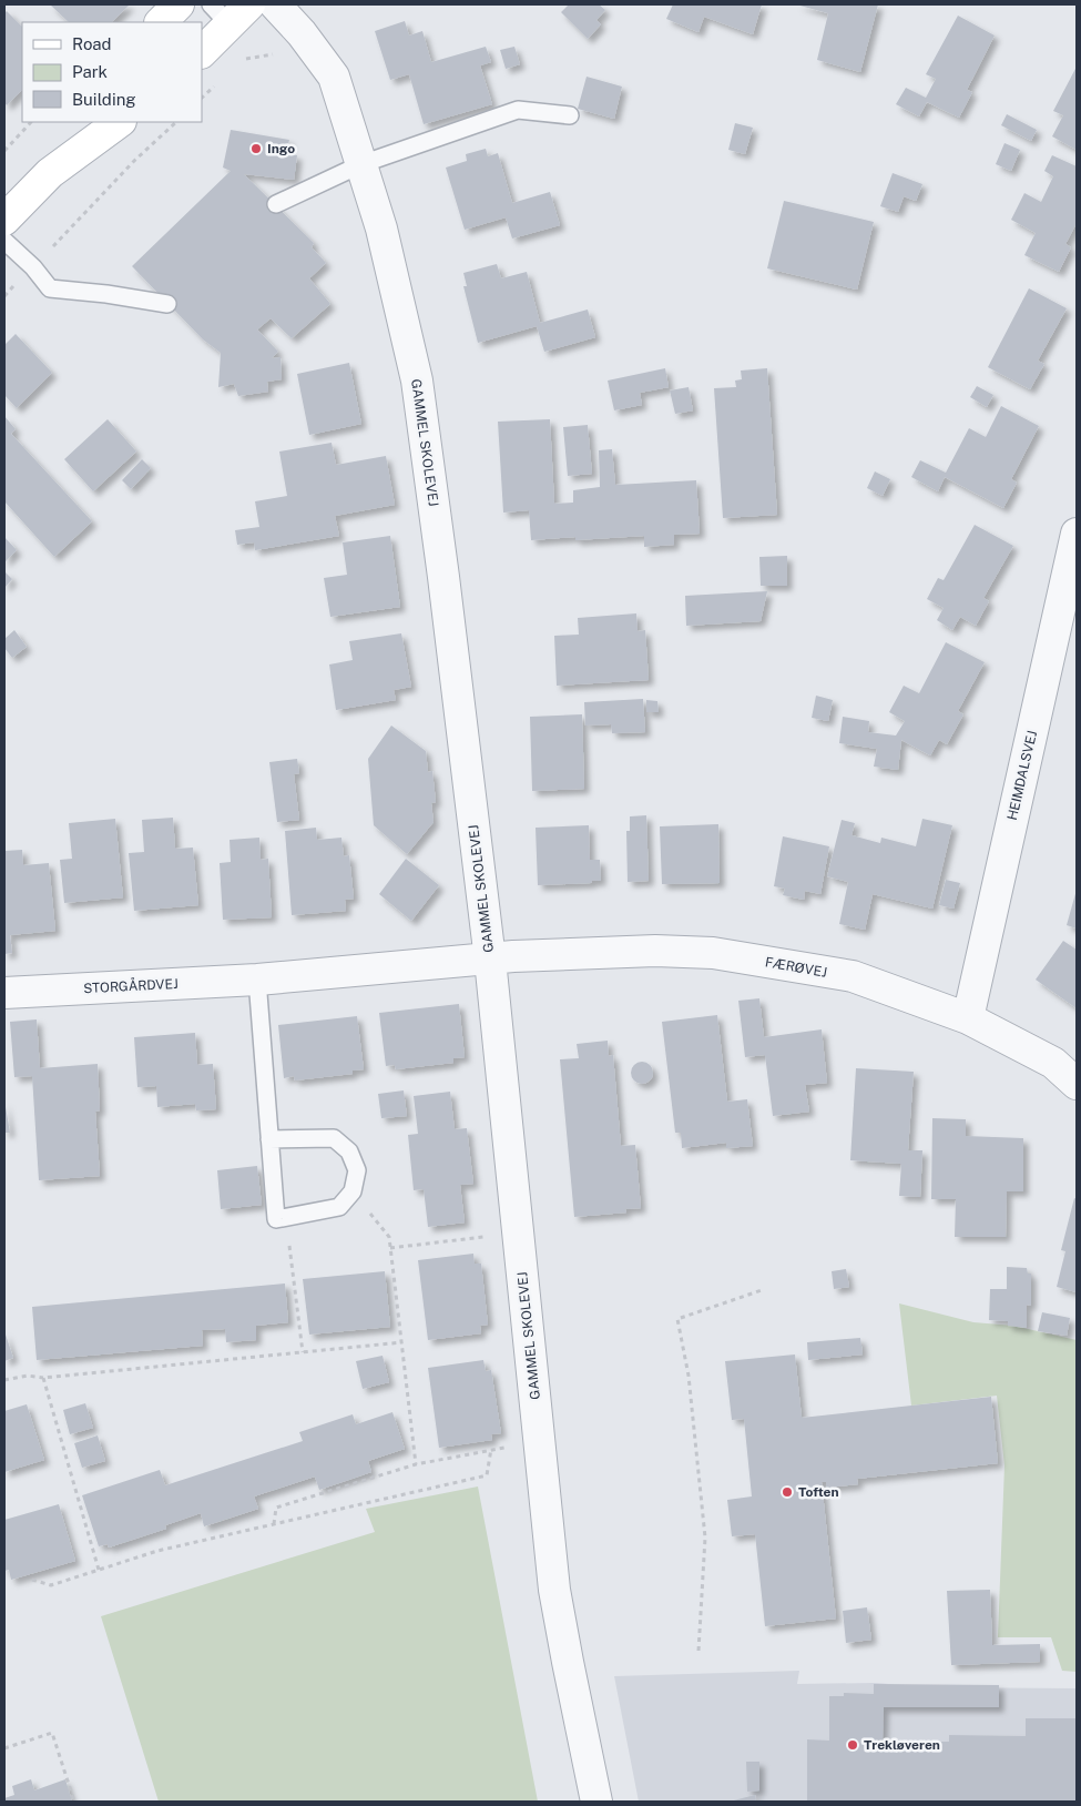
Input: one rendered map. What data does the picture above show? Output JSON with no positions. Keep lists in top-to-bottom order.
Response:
{
  "streets": {
    "street": [
      "GAMMEL SKOLEVEJ",
      "HEIMDALSVEJ",
      "FÆRØVEJ",
      "STORGÅRDVEJ"
    ]
  },
  "crossings": [
    ["GAMMEL SKOLEVEJ", "FÆRØVEJ"],
    ["GAMMEL SKOLEVEJ", "STORGÅRDVEJ"],
    ["HEIMDALSVEJ", "FÆRØVEJ"],
    ["FÆRØVEJ", "STORGÅRDVEJ"]
  ],
  "places": ["Ingo", "Toften", "Trekløveren"],
  "legend": ["Road", "Park", "Building"]
}
